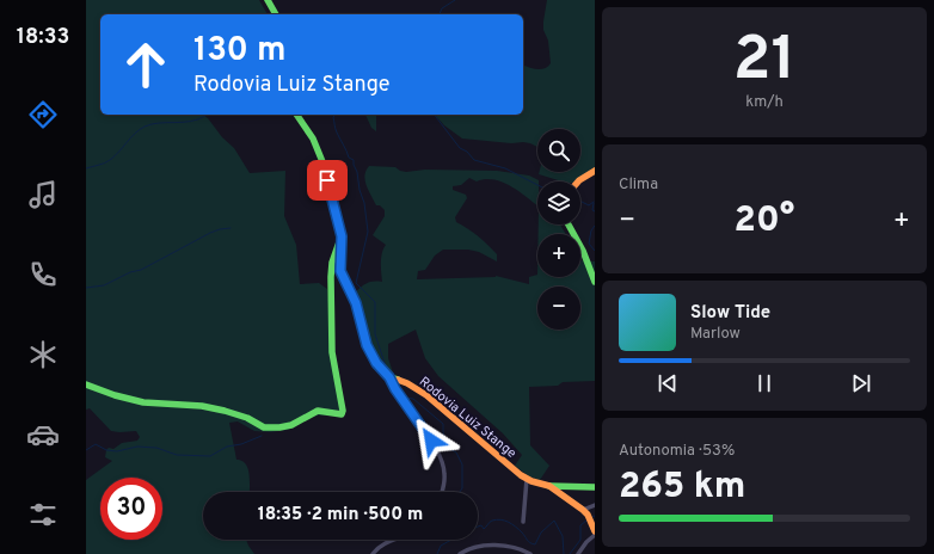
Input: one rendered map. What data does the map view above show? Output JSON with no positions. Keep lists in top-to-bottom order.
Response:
{
  "streets": {
    "street": ["Rodovia Luiz Stange"]
  },
  "page": {
    "tabs": "18:33",
    "tile": [
      ["21", "km/h"],
      "Clima",
      ["Autonomia · 53%", "265 km"]
    ],
    "turn": ["130 m", "Rodovia Luiz Stange"],
    "map_buttons": ["+", "−"],
    "heat": ["−", "20°", "+"],
    "song": ["Slow Tide", "Marlow"],
    "limit": "30",
    "trip": "18:35 · 2 min · 500 m"
  }
}
